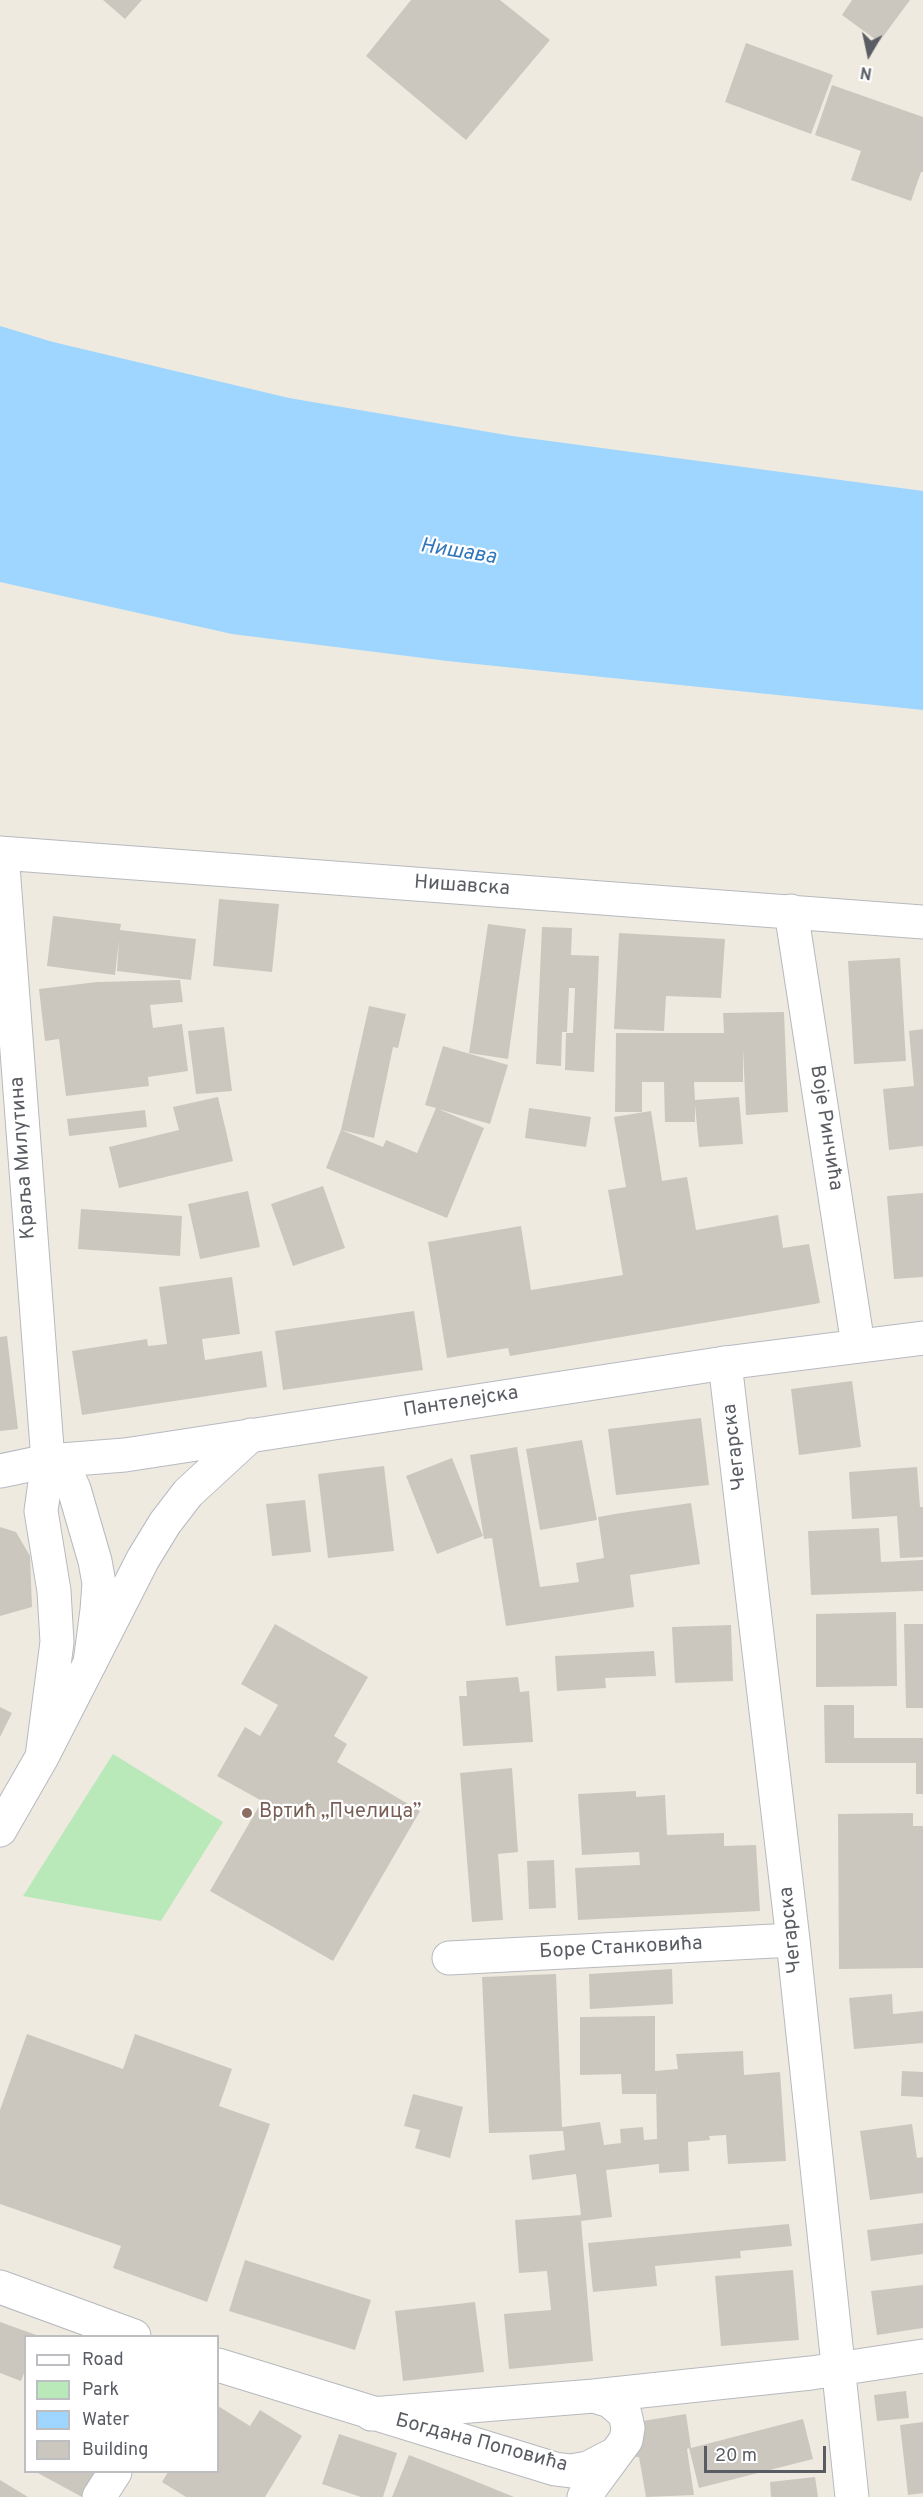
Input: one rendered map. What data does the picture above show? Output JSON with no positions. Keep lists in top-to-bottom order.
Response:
{
  "streets": {
    "street": [
      "Нишавска",
      "Воје Ринчића",
      "Краља Милутина",
      "Пантелејска",
      "Чегарска",
      "Боре Станковића",
      "Богдана Поповића"
    ]
  },
  "crossings": [
    ["Нишавска", "Воје Ринчића"],
    ["Нишавска", "Краља Милутина"],
    ["Воје Ринчића", "Пантелејска"],
    ["Краља Милутина", "Пантелејска"],
    ["Пантелејска", "Чегарска"],
    ["Чегарска", "Боре Станковића"],
    ["Чегарска", "Богдана Поповића"]
  ],
  "water": ["Нишава"],
  "places": ["Вртић „Пчелица”"],
  "legend": [
    "Road",
    "Park",
    "Water",
    "Building"
  ],
  "scale_bar": "20 m",
  "north": "bottom"
}
